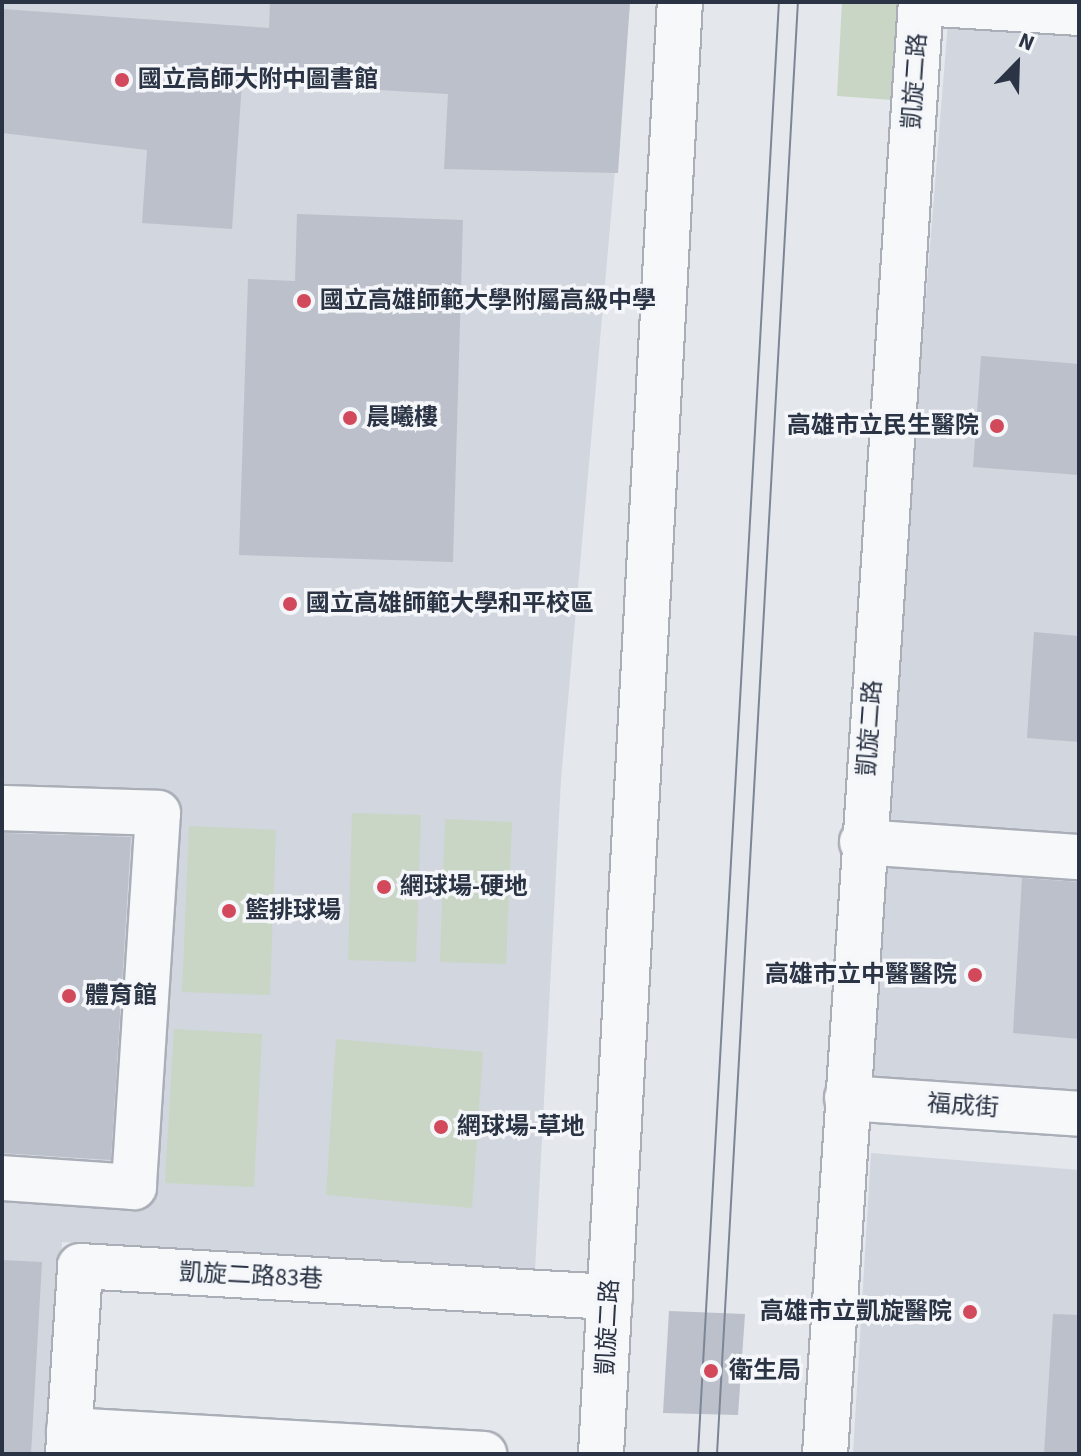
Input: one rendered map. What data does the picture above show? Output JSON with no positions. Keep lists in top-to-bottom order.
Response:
{
  "streets": {
    "street": ["凱旋二路", "福成街", "凱旋二路83巷"]
  },
  "crossings": [
    ["凱旋二路", "福成街"],
    ["凱旋二路", "凱旋二路83巷"]
  ],
  "places": [
    "國立高師大附中圖書館",
    "國立高雄師範大學附屬高級中學",
    "晨曦樓",
    "高雄市立民生醫院",
    "國立高雄師範大學和平校區",
    "網球場-硬地",
    "籃排球場",
    "高雄市立中醫醫院",
    "體育館",
    "網球場-草地",
    "高雄市立凱旋醫院",
    "衛生局"
  ],
  "north": "top right"
}
